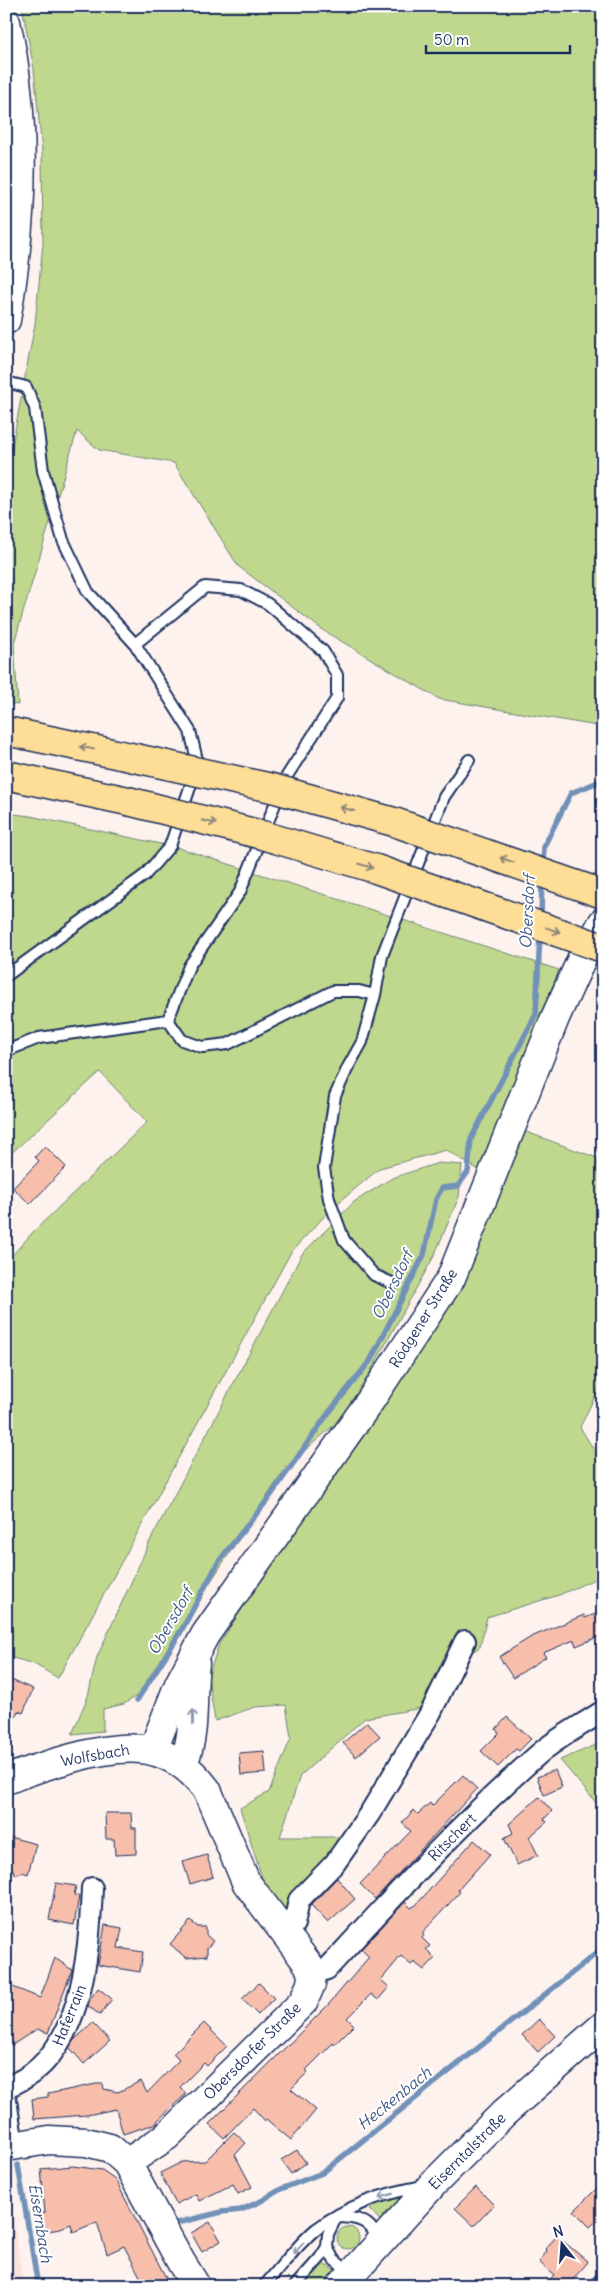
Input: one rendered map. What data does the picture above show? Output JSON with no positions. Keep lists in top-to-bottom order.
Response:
{
  "streets": {
    "main road": [
      "Rödgener Straße",
      "Wolfsbach",
      "Obersdorfer Straße",
      "Eiserntalstraße"
    ],
    "street": ["Ritschert", "Haferrain"]
  },
  "crossings": [
    ["Rödgener Straße", "Wolfsbach"],
    ["Ritschert", "Obersdorfer Straße"]
  ],
  "water": ["Obersdorf", "Heckenbach", "Eisernbach"],
  "scale_bar": "50 m",
  "north": "top"
}
